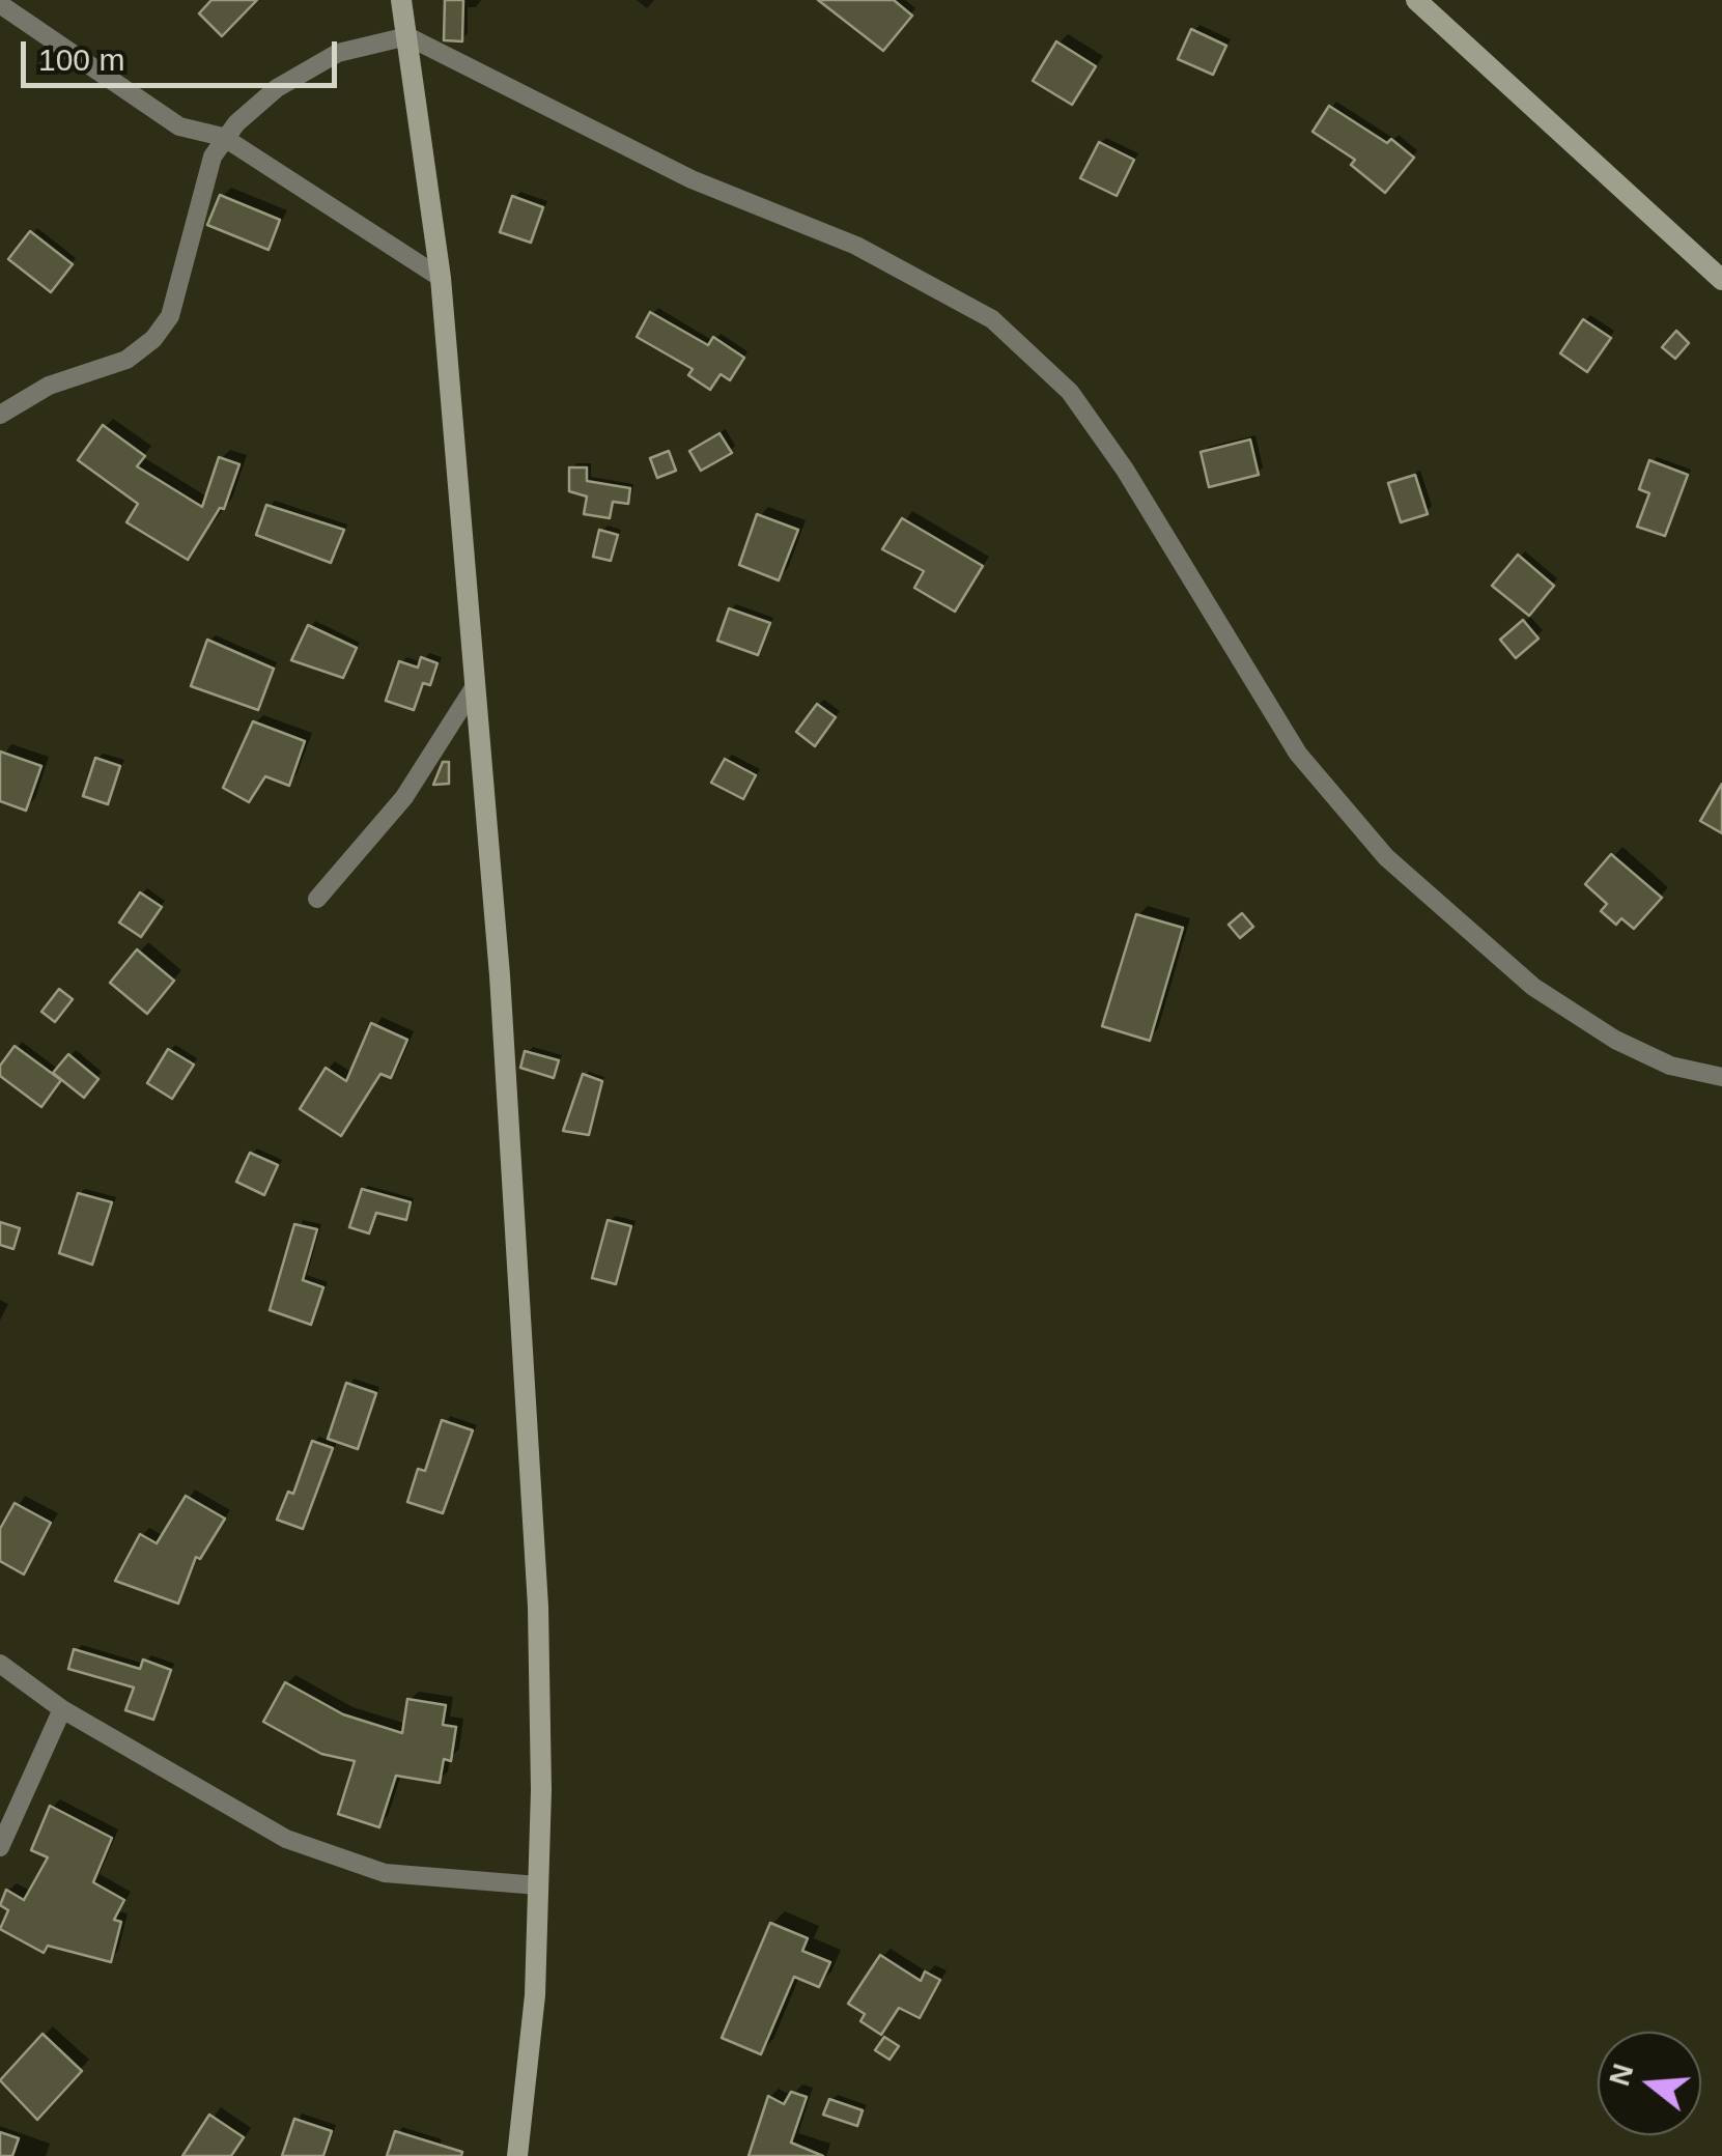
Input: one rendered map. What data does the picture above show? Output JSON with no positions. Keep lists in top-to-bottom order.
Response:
{
  "scale_bar": "100 m",
  "north": "left"
}
